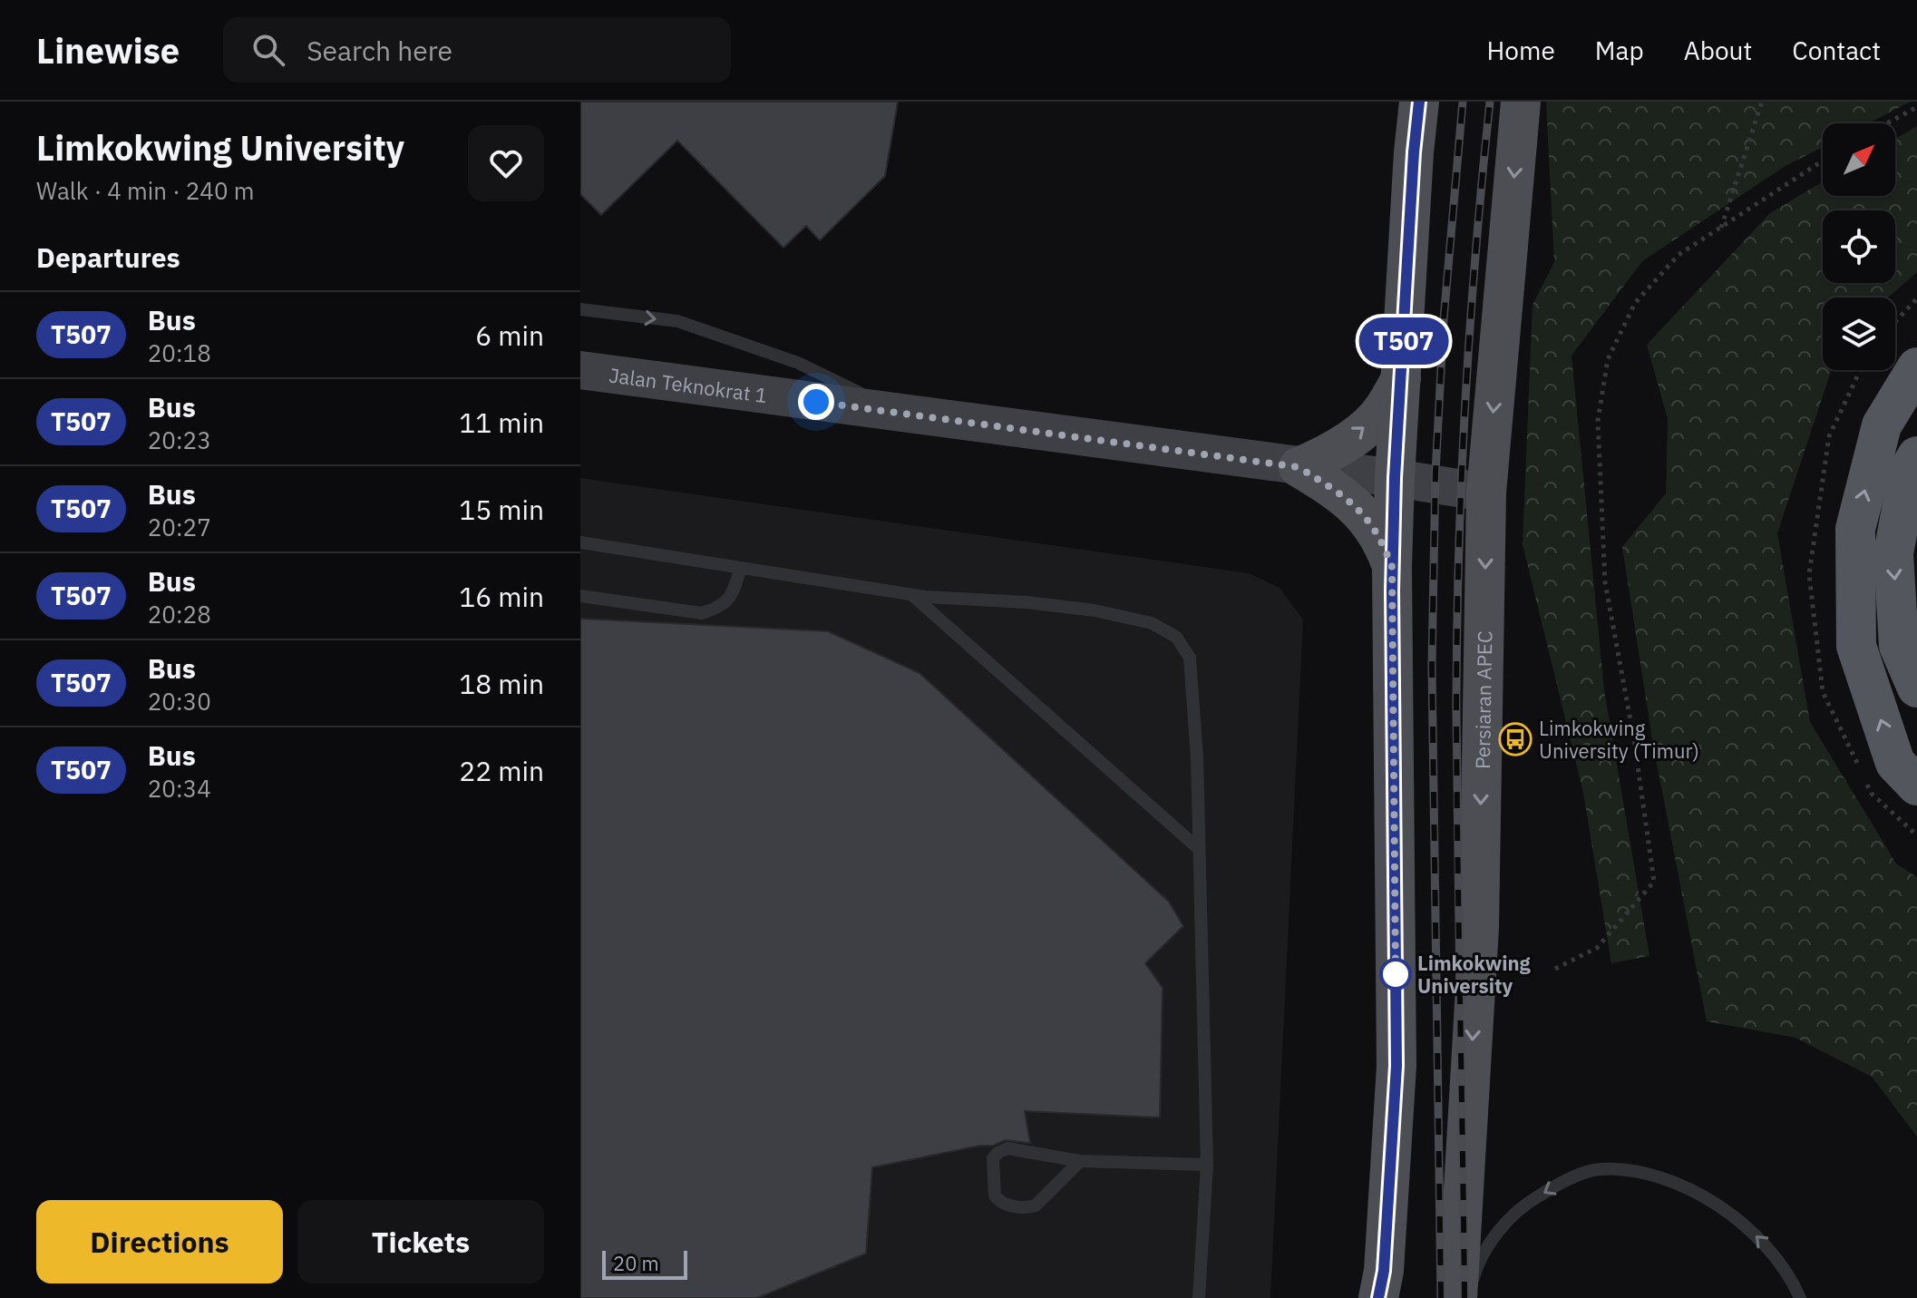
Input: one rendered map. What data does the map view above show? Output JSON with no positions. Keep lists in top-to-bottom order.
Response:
{
  "streets": {
    "main road": ["Jalan Teknokrat 1", "Persiaran APEC"]
  },
  "crossings": [
    ["Jalan Teknokrat 1", "Persiaran APEC"]
  ],
  "places": {
    "bus stop": ["Limkokwing University (Timur)"],
    "other": ["Limkokwing University"]
  },
  "lines": ["bus line T507"],
  "scale_bar": "20 m",
  "north": "top right",
  "page": {
    "header": "Linewise",
    "search": "Search here",
    "nav": [
      "Home",
      "Map",
      "About",
      "Contact"
    ],
    "heading": [
      ["Limkokwing University", "Walk · 4 min · 240 m"],
      "Departures"
    ],
    "on_map": "T507",
    "list": [
      {
        "mark": "T507",
        "name": "Bus",
        "note": "20:18",
        "value": "6 min"
      },
      {
        "mark": "T507",
        "name": "Bus",
        "note": "20:23",
        "value": "11 min"
      },
      {
        "mark": "T507",
        "name": "Bus",
        "note": "20:27",
        "value": "15 min"
      },
      {
        "mark": "T507",
        "name": "Bus",
        "note": "20:28",
        "value": "16 min"
      },
      {
        "mark": "T507",
        "name": "Bus",
        "note": "20:30",
        "value": "18 min"
      },
      {
        "mark": "T507",
        "name": "Bus",
        "note": "20:34",
        "value": "22 min"
      }
    ],
    "buttons": ["Directions", "Tickets"],
    "scale": "20 m"
  }
}
